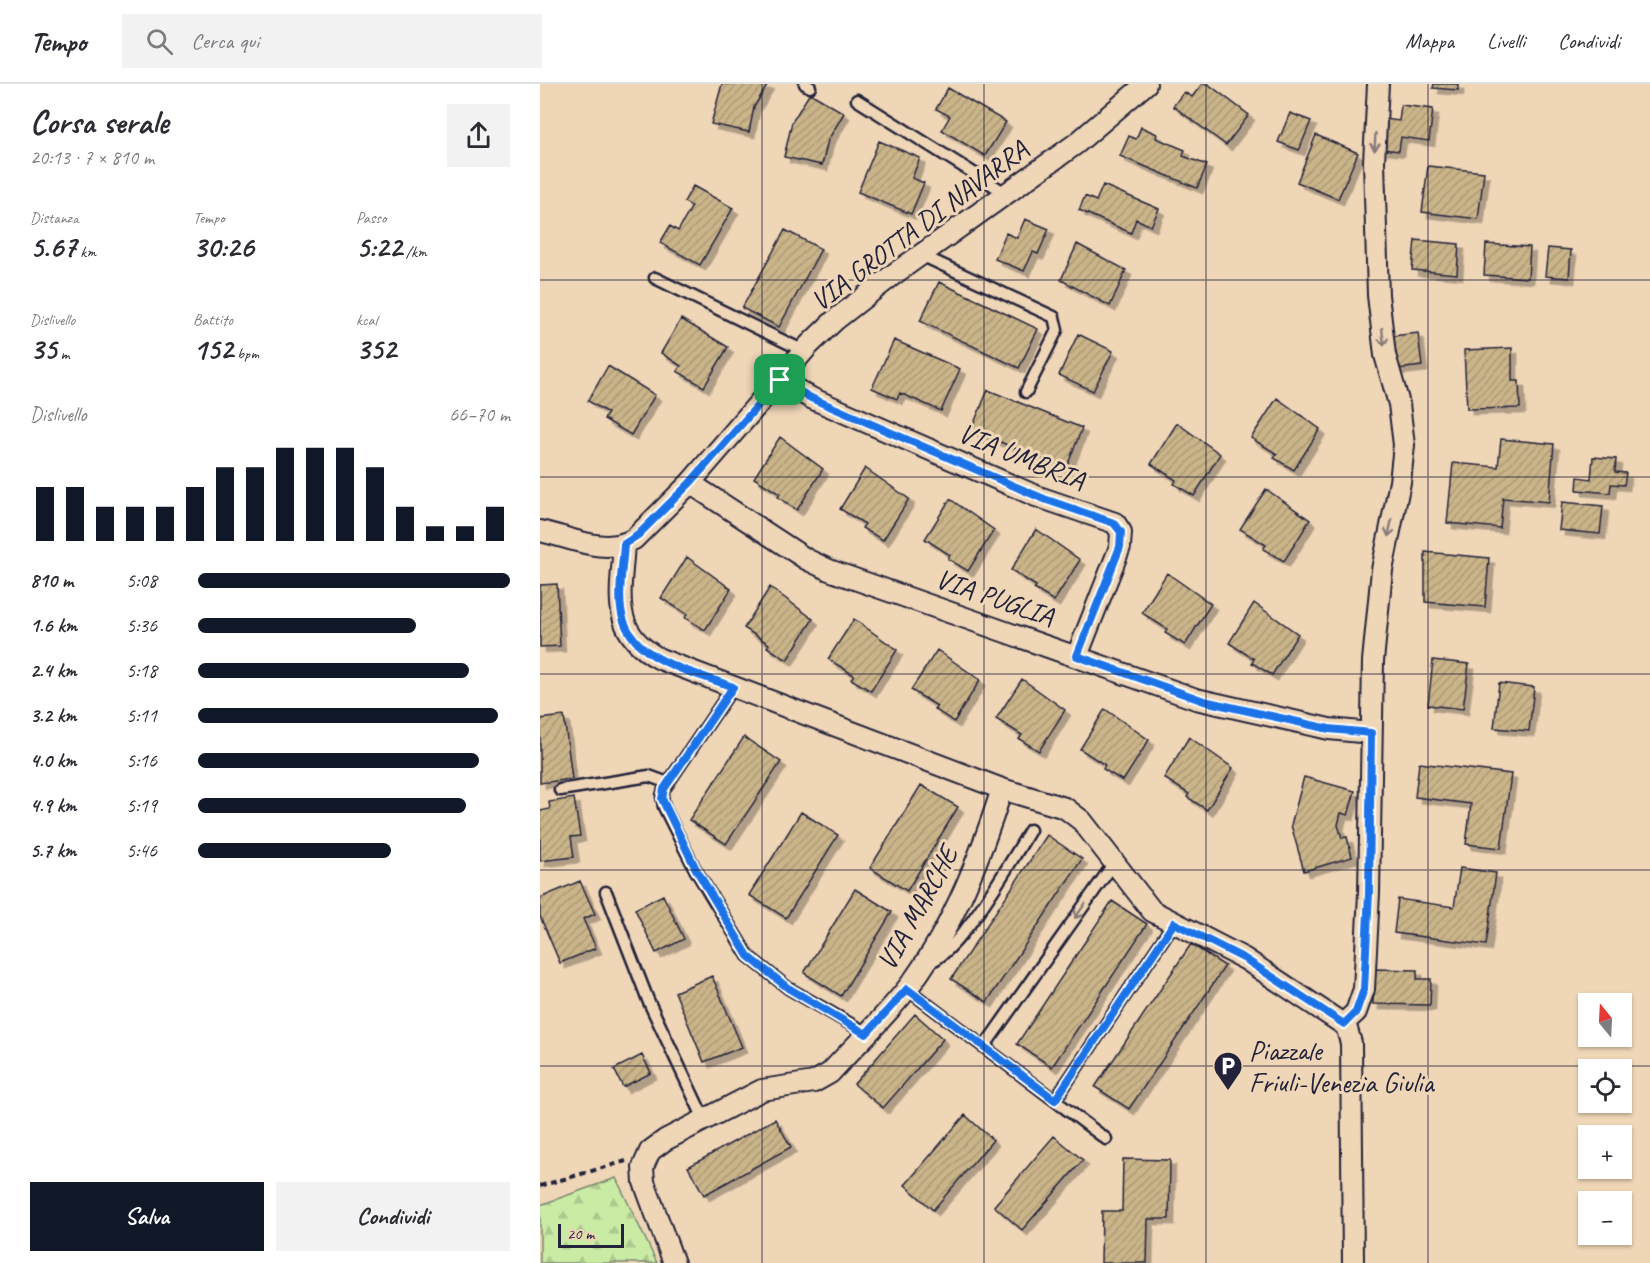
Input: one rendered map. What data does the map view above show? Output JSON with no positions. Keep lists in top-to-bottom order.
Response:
{
  "streets": {
    "street": [
      "VIA GROTTA DI NAVARRA",
      "VIA UMBRIA",
      "VIA PUGLIA",
      "VIA MARCHE"
    ]
  },
  "crossings": [
    ["VIA GROTTA DI NAVARRA", "VIA UMBRIA"],
    ["VIA GROTTA DI NAVARRA", "VIA PUGLIA"],
    ["VIA UMBRIA", "VIA PUGLIA"]
  ],
  "places": {
    "parking": ["Piazzale Friuli-Venezia Giulia"]
  },
  "scale_bar": "20 m",
  "north": "top",
  "page": {
    "header": "Tempo",
    "search": "Cerca qui",
    "nav": ["Mappa", "Livelli", "Condividi"],
    "heading": ["Corsa serale", "20:13 · 7 × 810 m"],
    "stats": [
      ["Distanza", "5.67 km"],
      ["Tempo", "30:26"],
      ["Passo", "5:22 /km"],
      ["Dislivello", "35 m"],
      ["Battito", "152 bpm"],
      ["kcal", "352"]
    ],
    "chart": ["Dislivello", "66–70 m"],
    "list": [
      {
        "name": "810 m",
        "note": "5:08"
      },
      {
        "name": "1.6 km",
        "note": "5:36"
      },
      {
        "name": "2.4 km",
        "note": "5:18"
      },
      {
        "name": "3.2 km",
        "note": "5:11"
      },
      {
        "name": "4.0 km",
        "note": "5:16"
      },
      {
        "name": "4.9 km",
        "note": "5:19"
      },
      {
        "name": "5.7 km",
        "note": "5:46"
      }
    ],
    "map_buttons": ["+", "−"],
    "buttons": ["Salva", "Condividi"],
    "scale": "20 m"
  }
}
